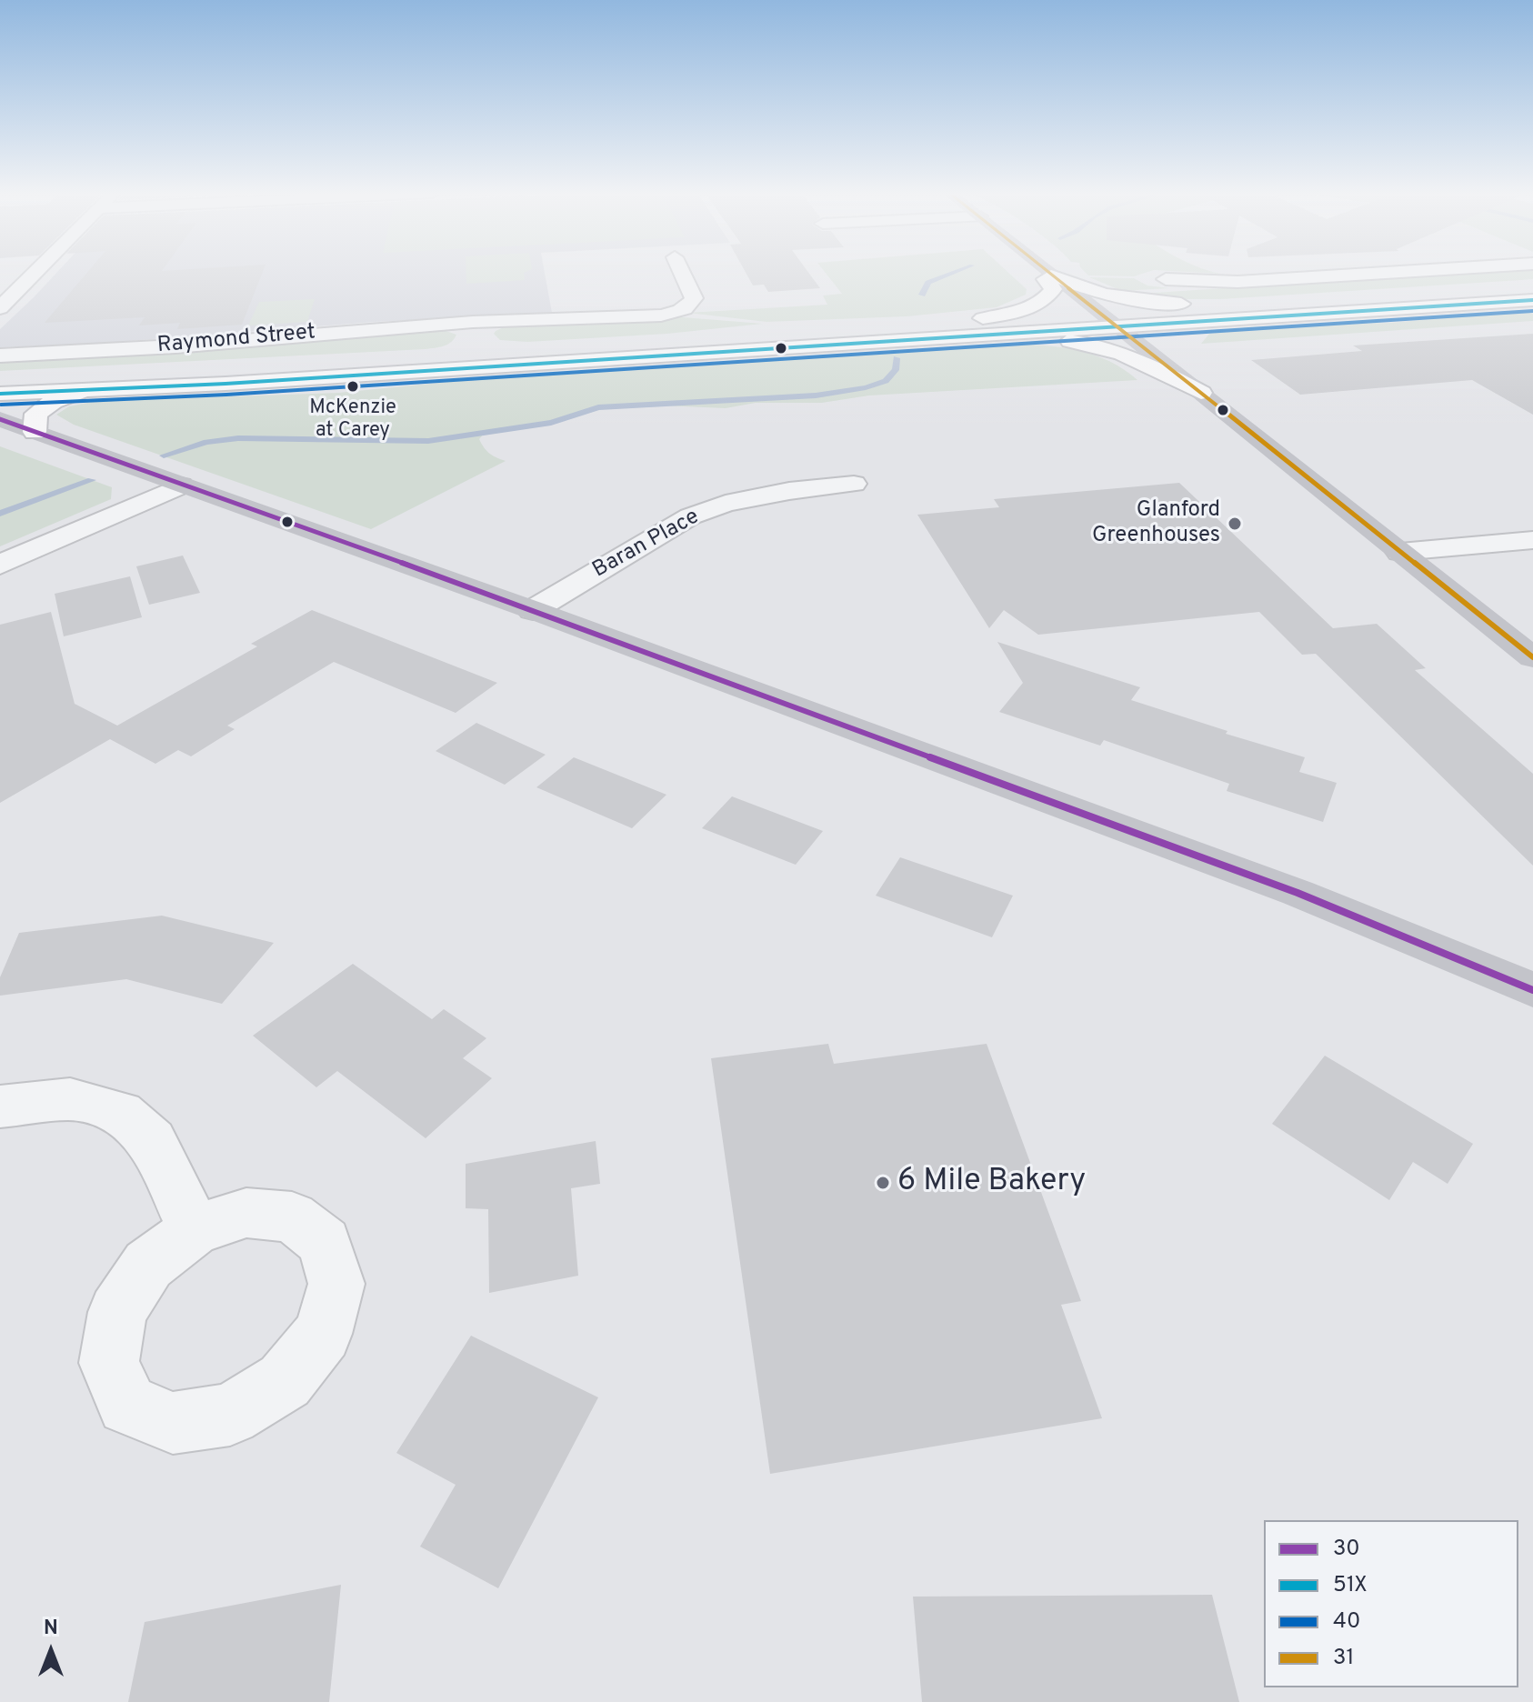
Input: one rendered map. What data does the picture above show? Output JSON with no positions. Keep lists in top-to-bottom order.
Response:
{
  "streets": {
    "street": ["Raymond Street", "Baran Place"]
  },
  "places": ["McKenzie at Carey", "Glanford Greenhouses", "6 Mile Bakery"],
  "lines": [
    "transit line 31",
    "transit line 51X",
    "transit line 40",
    "transit line 30"
  ],
  "legend": [
    "30",
    "51X",
    "40",
    "31"
  ],
  "north": "top"
}
